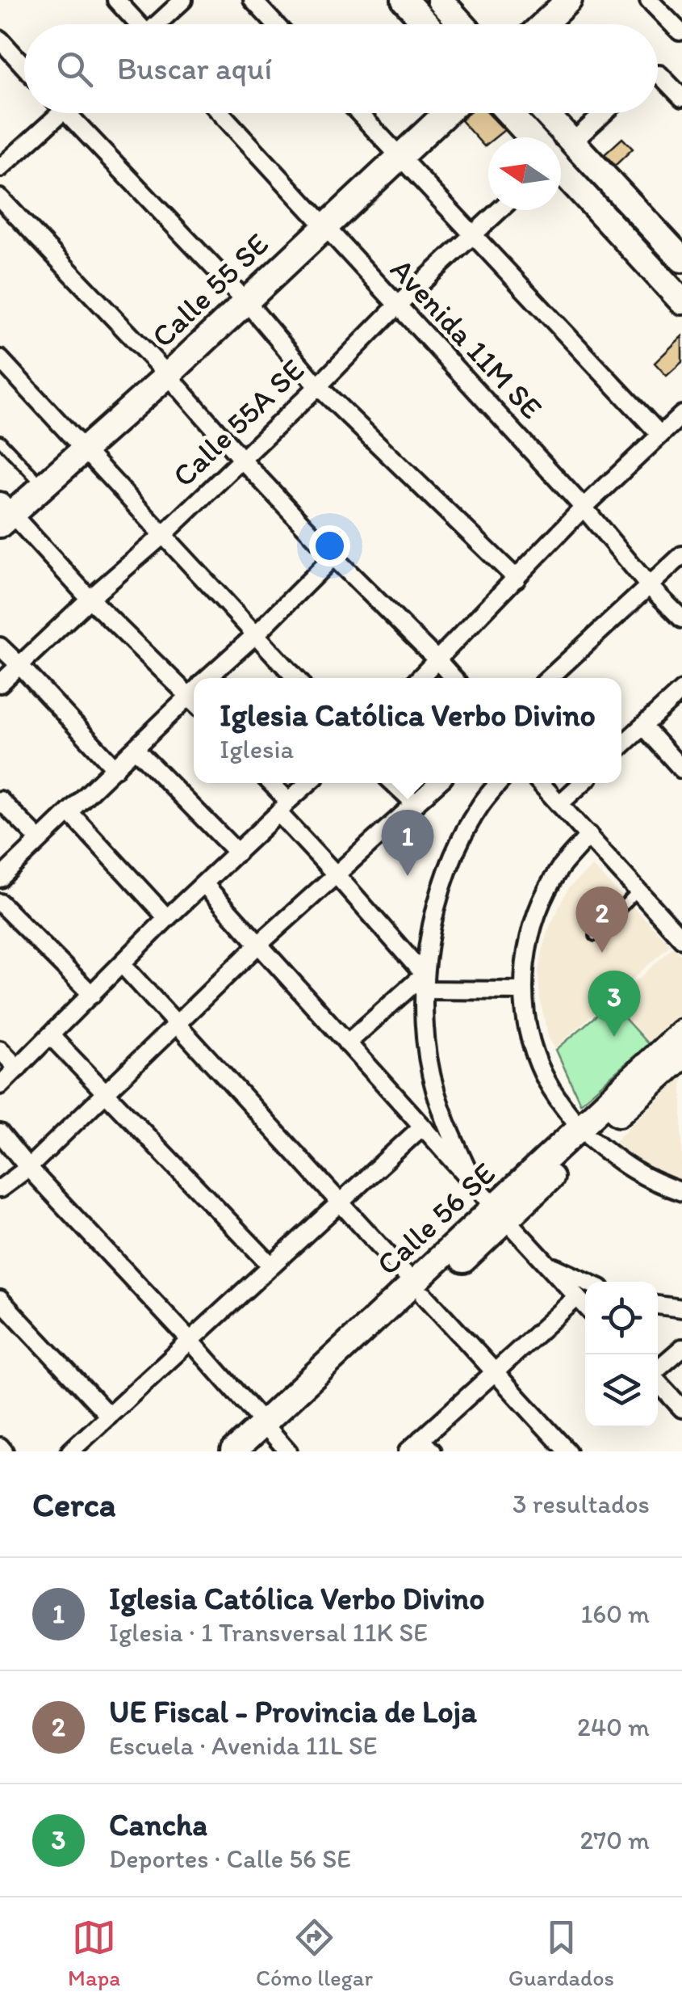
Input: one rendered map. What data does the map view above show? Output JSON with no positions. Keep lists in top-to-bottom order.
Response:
{
  "streets": {
    "main road": ["Calle 55 SE", "Calle 56 SE"],
    "street": ["Avenida 11M SE", "Calle 55A SE"]
  },
  "crossings": [
    ["Calle 55 SE", "Avenida 11M SE"],
    ["Avenida 11M SE", "Calle 55A SE"]
  ],
  "north": "left",
  "page": {
    "search": "Buscar aquí",
    "popup": ["Iglesia Católica Verbo Divino", "Iglesia"],
    "pins": ["1", "2", "3"],
    "heading": ["Cerca", "3 resultados"],
    "list": [
      {
        "mark": "1",
        "name": "Iglesia Católica Verbo Divino",
        "note": "Iglesia · 1 Transversal 11K SE",
        "value": "160 m"
      },
      {
        "mark": "2",
        "name": "UE Fiscal - Provincia de Loja",
        "note": "Escuela · Avenida 11L SE",
        "value": "240 m"
      },
      {
        "mark": "3",
        "name": "Cancha",
        "note": "Deportes · Calle 56 SE",
        "value": "270 m"
      }
    ],
    "nav": ["Mapa", "Cómo llegar", "Guardados"]
  }
}
